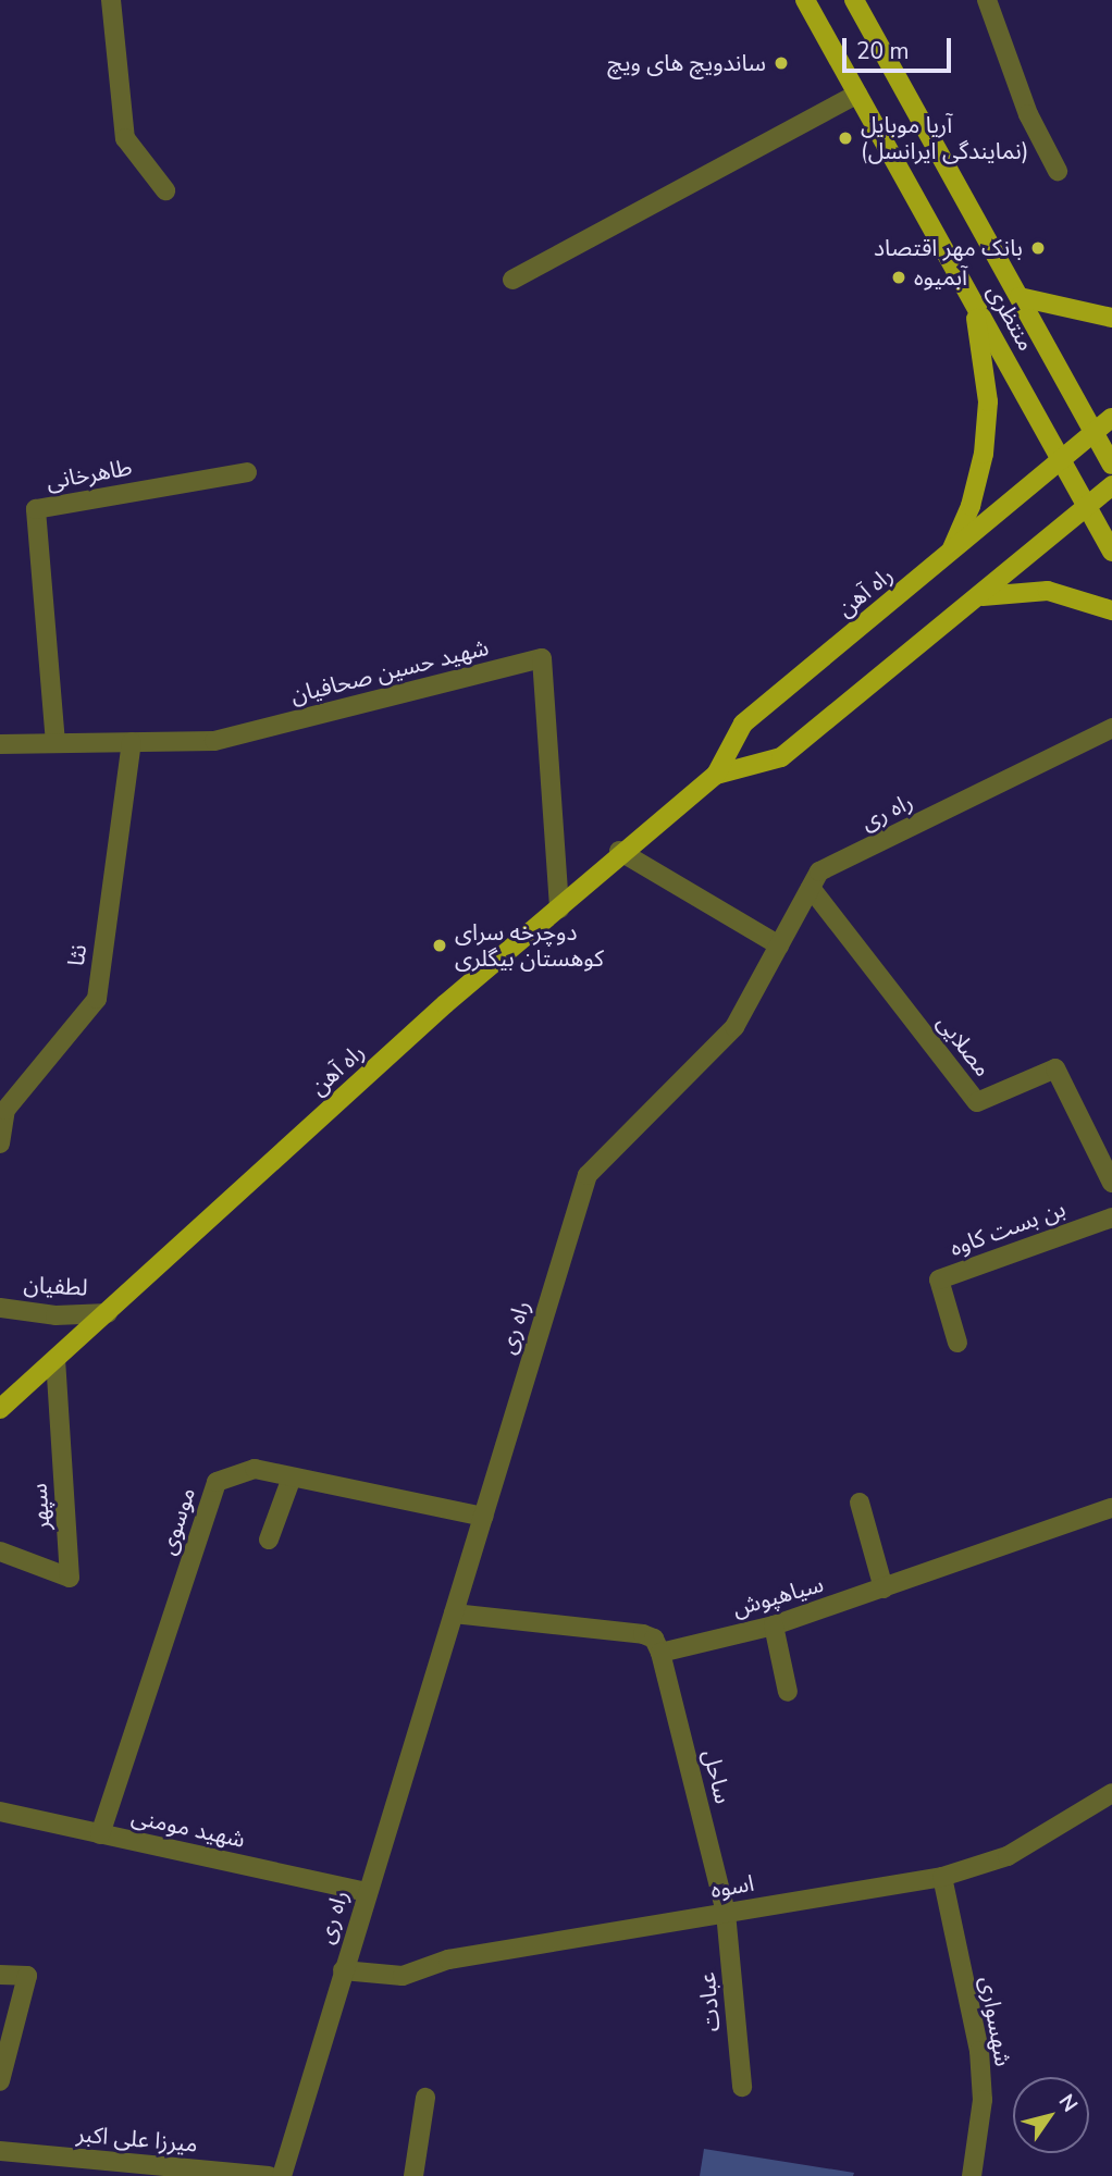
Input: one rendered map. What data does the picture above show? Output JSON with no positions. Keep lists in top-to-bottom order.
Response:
{
  "streets": {
    "main road": ["منتظری", "راه آهن"],
    "street": [
      "طاهرخانی",
      "شهید حسین صحافیان",
      "راه ری",
      "نثا",
      "مصلایی",
      "بن بست کاوه",
      "لطفیان",
      "سپهر",
      "موسوی",
      "سیاهپوش",
      "ساحل",
      "شهید مومنی",
      "اسوه",
      "عبادت",
      "شهسواری",
      "میرزا علی اکبر"
    ]
  },
  "crossings": [
    ["منتظری", "راه آهن"],
    ["طاهرخانی", "شهید حسین صحافیان"],
    ["راه آهن", "شهید حسین صحافیان"],
    ["راه آهن", "لطفیان"],
    ["راه آهن", "سپهر"],
    ["شهید حسین صحافیان", "نثا"],
    ["راه ری", "مصلایی"],
    ["راه ری", "موسوی"],
    ["راه ری", "شهید مومنی"],
    ["راه ری", "اسوه"],
    ["موسوی", "شهید مومنی"],
    ["سیاهپوش", "ساحل"],
    ["ساحل", "اسوه"],
    ["ساحل", "عبادت"],
    ["اسوه", "عبادت"],
    ["اسوه", "شهسواری"]
  ],
  "places": [
    "ساندویچ های ویچ",
    "آریا موبایل (نمایندگی ایرانسل)",
    "بانک مهر اقتصاد",
    "آبمیوه",
    "دوچرخه سرای کوهستان بیگلری"
  ],
  "scale_bar": "20 m",
  "north": "top right"
}
